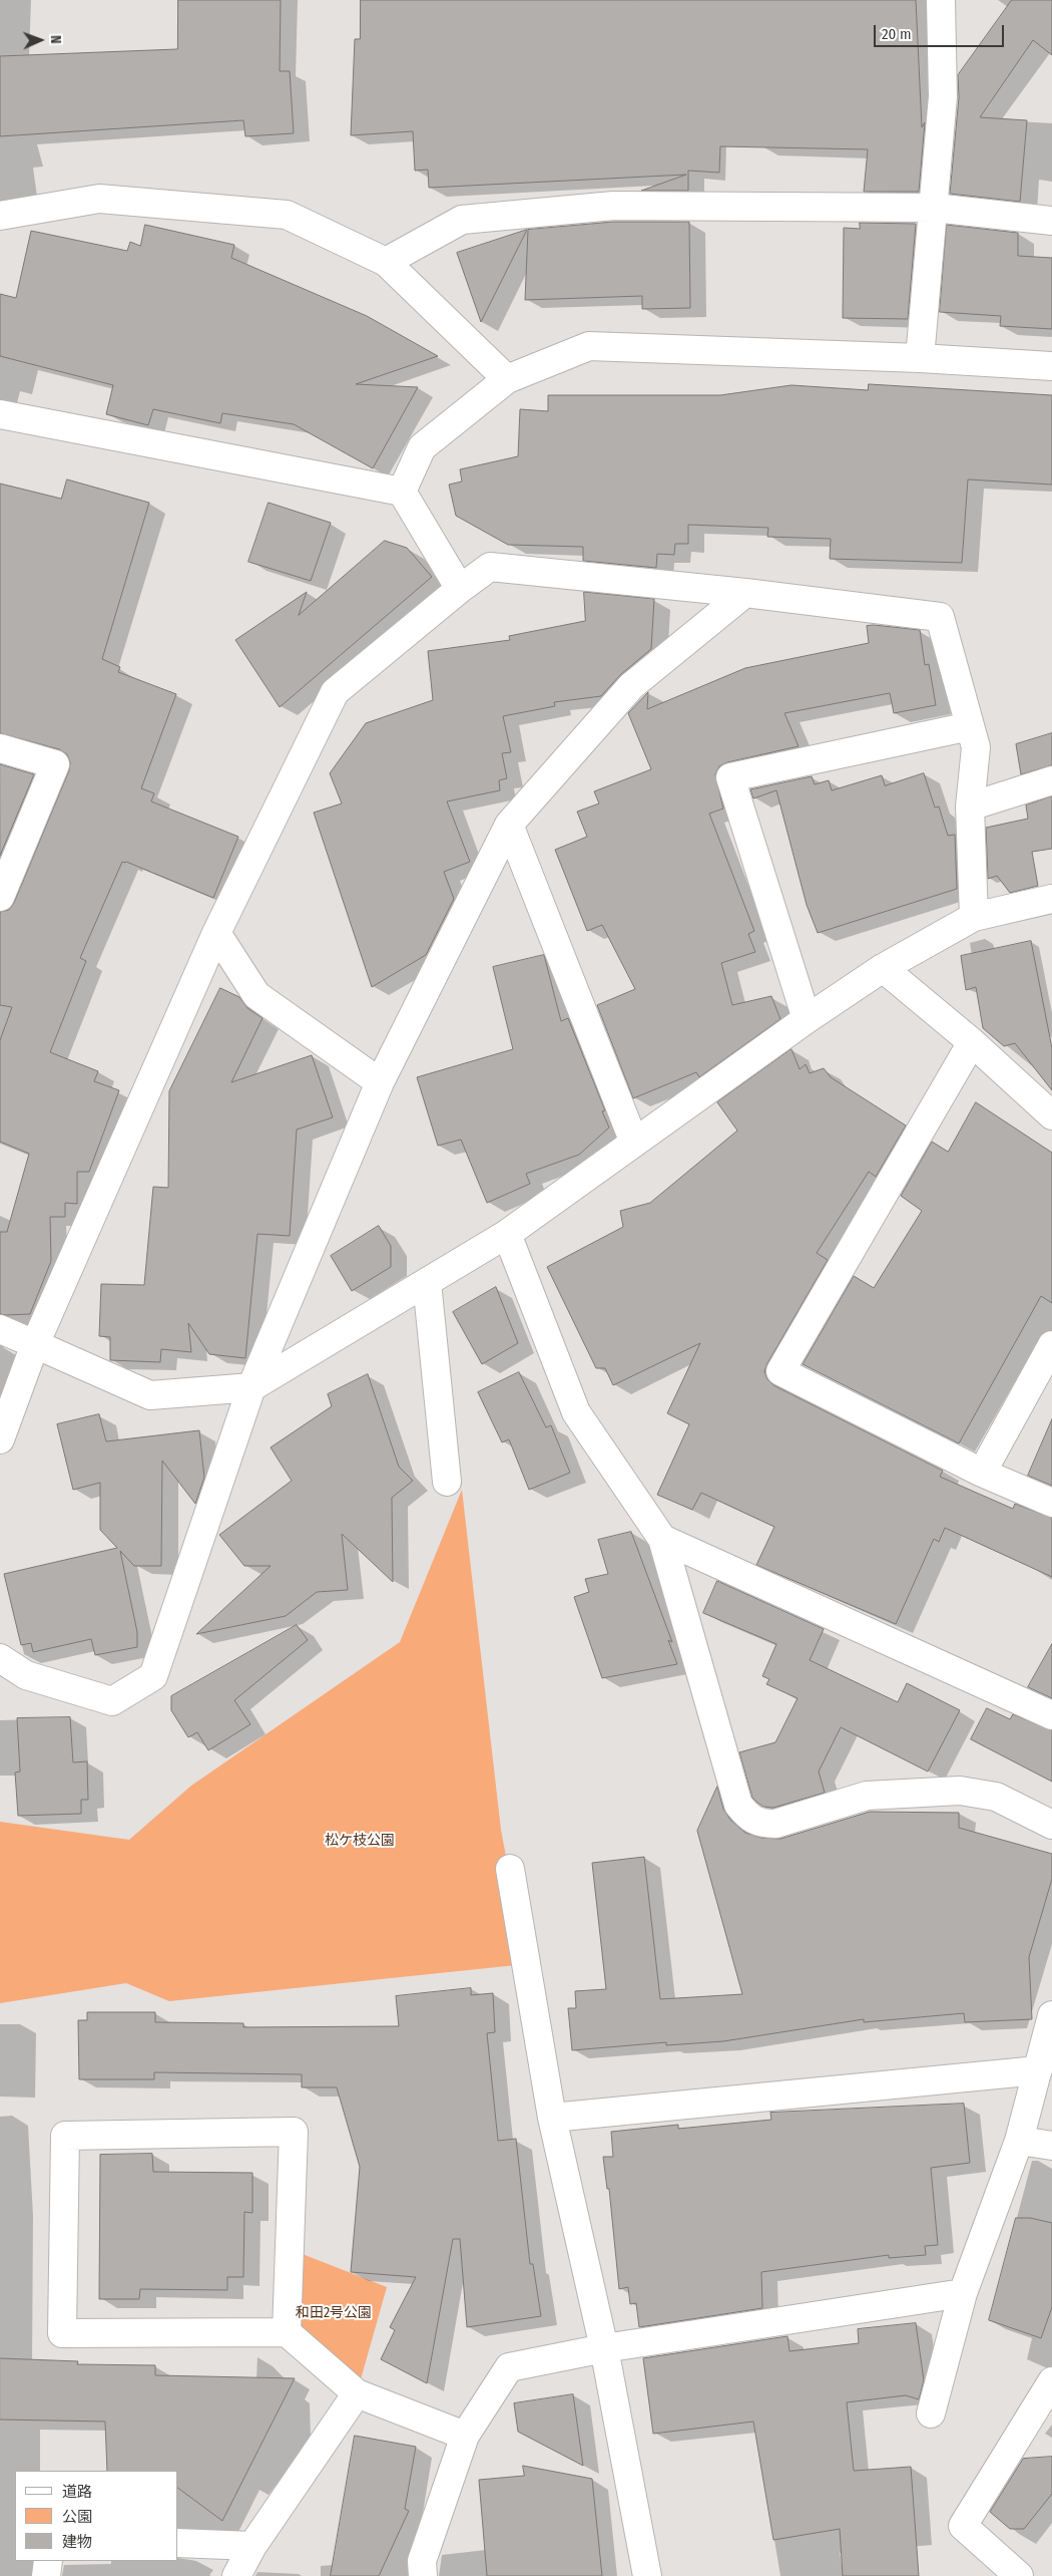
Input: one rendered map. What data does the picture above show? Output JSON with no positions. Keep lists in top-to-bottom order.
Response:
{
  "parks": ["松ケ枝公園", "和田2号公園"],
  "legend": ["道路", "公園", "建物"],
  "scale_bar": "20 m",
  "north": "right"
}
